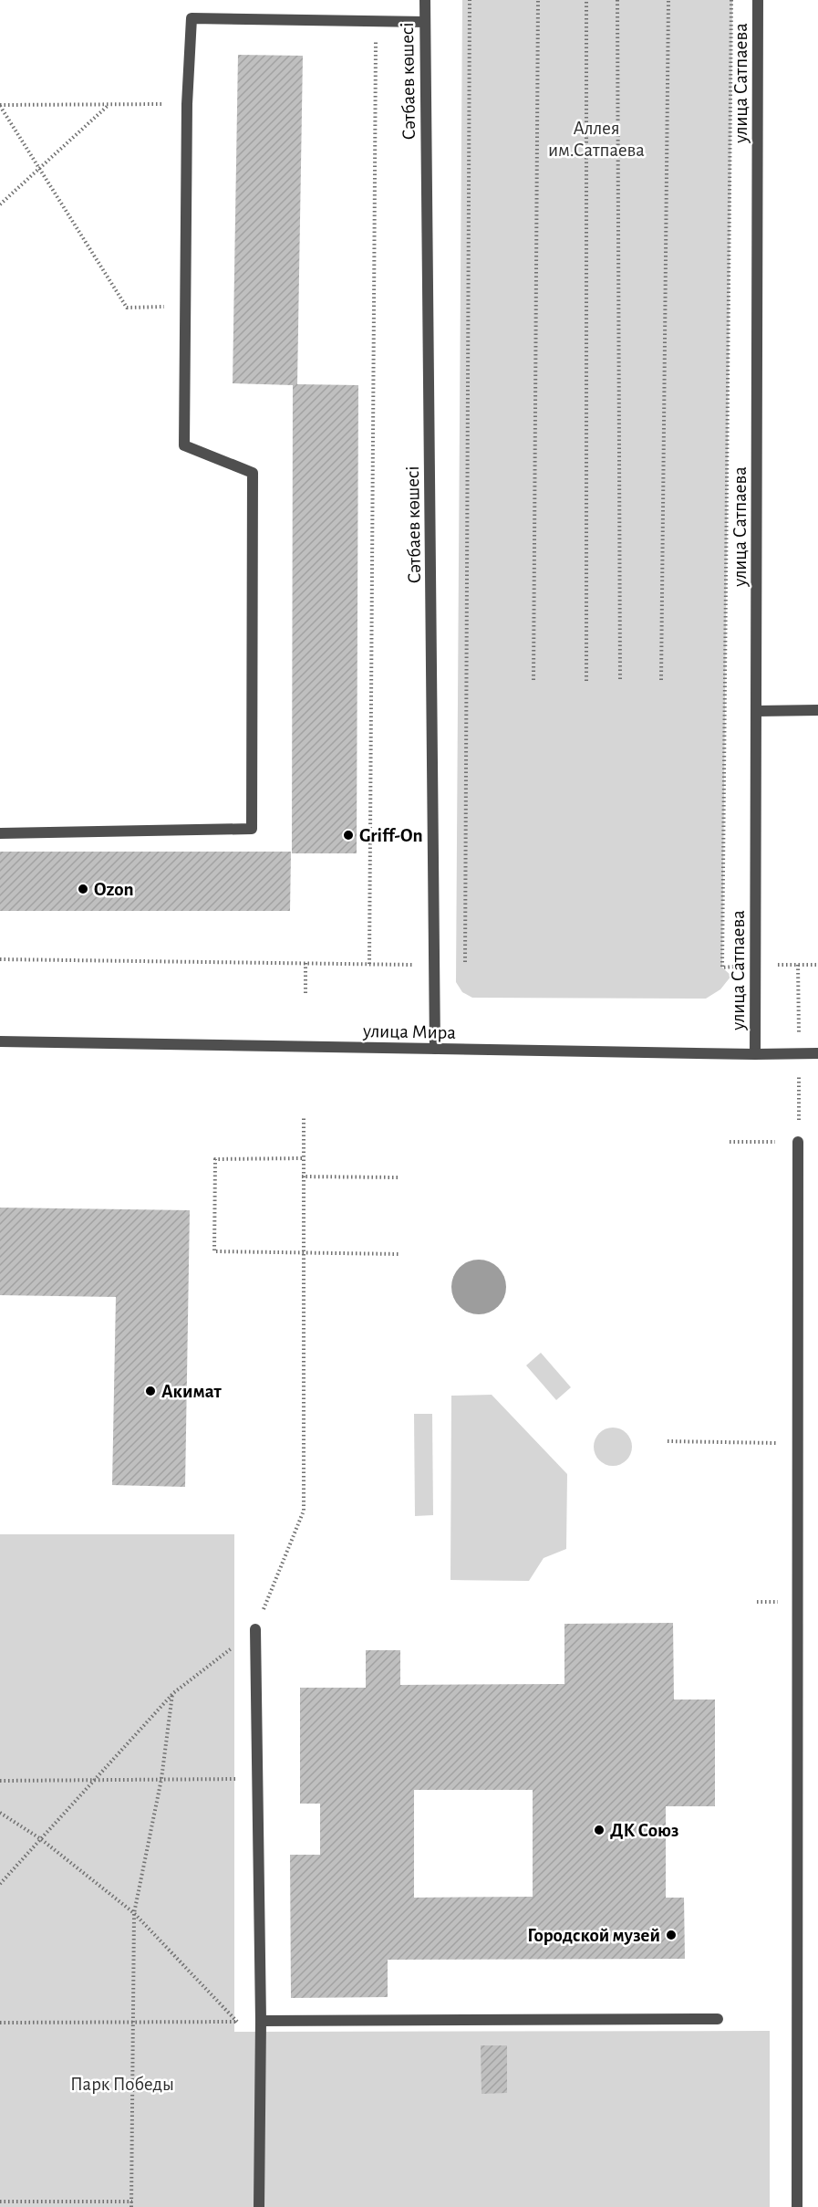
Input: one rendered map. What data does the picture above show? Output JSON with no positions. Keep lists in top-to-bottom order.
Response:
{
  "streets": {
    "street": ["Сәтбаев көшесі", "улица Сатпаева", "улица Мира"]
  },
  "crossings": [
    ["Сәтбаев көшесі", "улица Мира"],
    ["улица Сатпаева", "улица Мира"]
  ],
  "parks": ["Аллея им.Сатпаева", "Парк Победы"],
  "places": [
    "Griff-On",
    "Ozon",
    "Акимат",
    "ДК Союз",
    "Городской музей"
  ]
}
